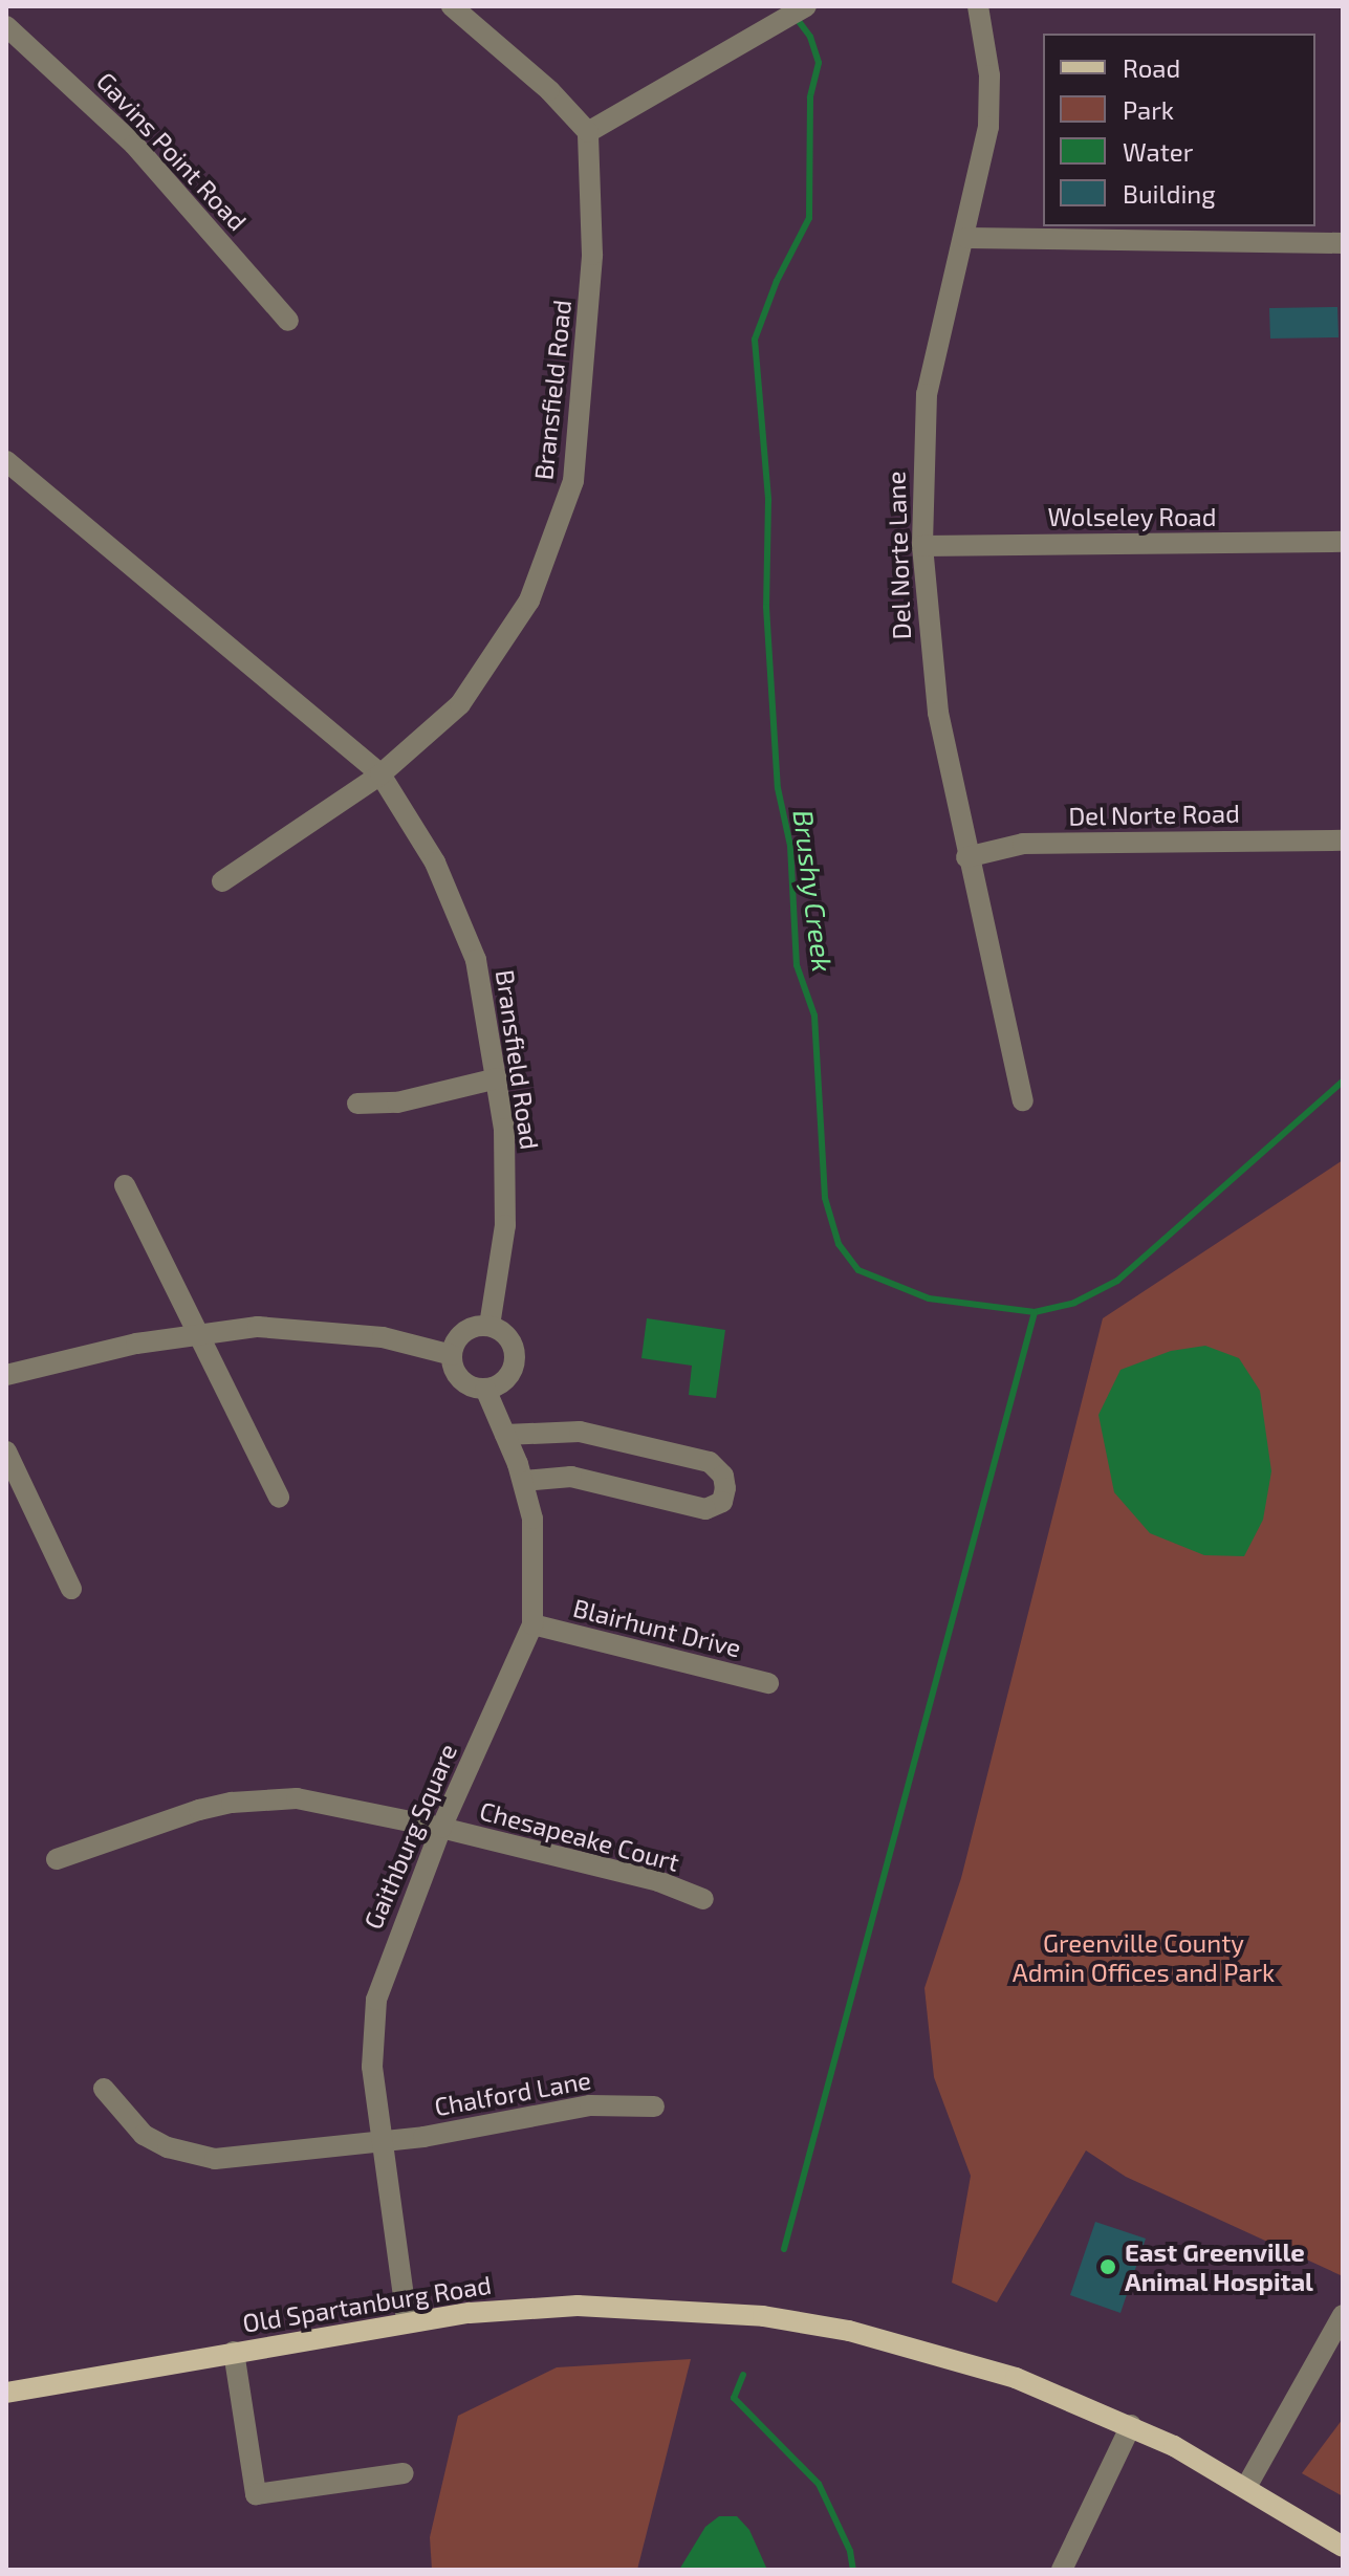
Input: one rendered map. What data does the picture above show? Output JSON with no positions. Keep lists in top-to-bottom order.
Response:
{
  "streets": {
    "main road": ["Old Spartanburg Road"],
    "street": [
      "Gavins Point Road",
      "Bransfield Road",
      "Wolseley Road",
      "Del Norte Lane",
      "Del Norte Road",
      "Blairhunt Drive",
      "Gaithburg Square",
      "Chesapeake Court",
      "Chalford Lane"
    ]
  },
  "crossings": [
    ["Bransfield Road", "Gaithburg Square"],
    ["Wolseley Road", "Del Norte Lane"],
    ["Del Norte Lane", "Del Norte Road"],
    ["Blairhunt Drive", "Gaithburg Square"],
    ["Gaithburg Square", "Chesapeake Court"],
    ["Gaithburg Square", "Chalford Lane"],
    ["Gaithburg Square", "Old Spartanburg Road"]
  ],
  "water": ["Brushy Creek"],
  "parks": ["Greenville County Admin Offices and Park"],
  "places": ["East Greenville Animal Hospital"],
  "legend": [
    "Road",
    "Park",
    "Water",
    "Building"
  ]
}
